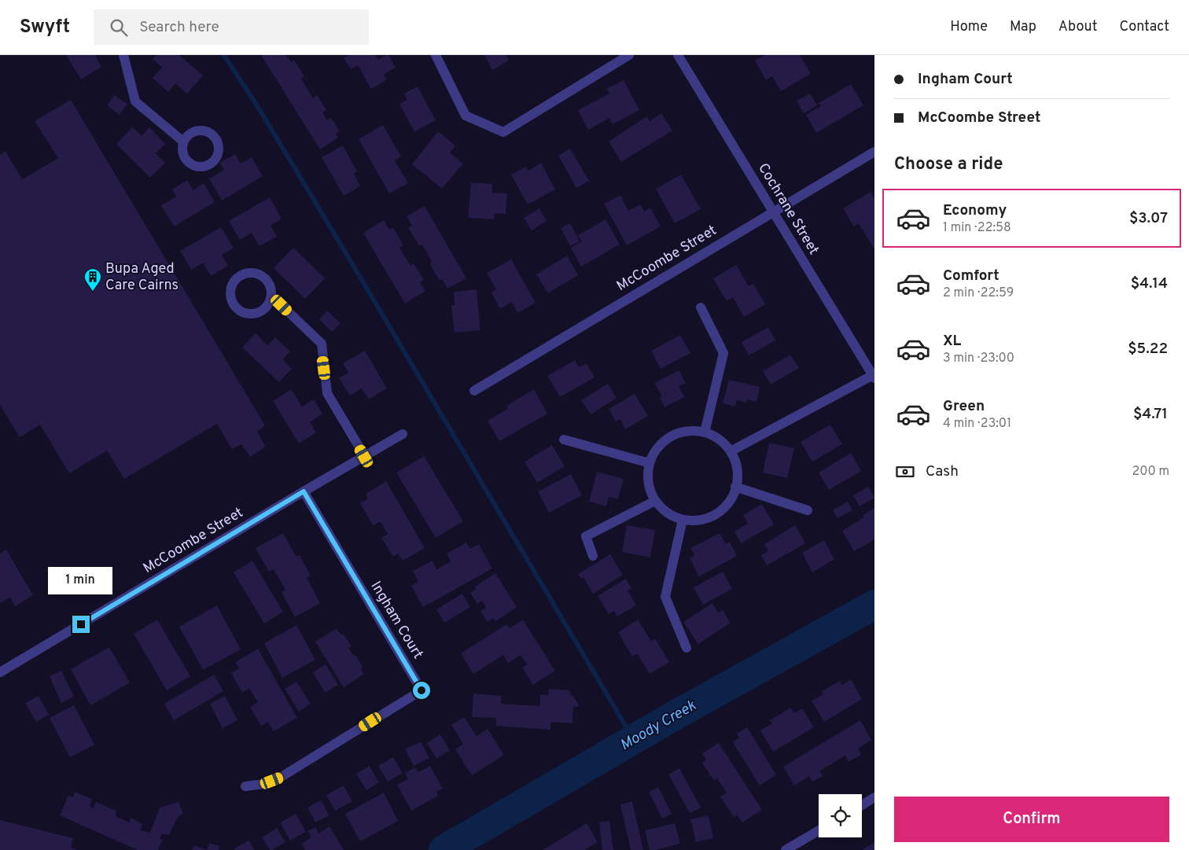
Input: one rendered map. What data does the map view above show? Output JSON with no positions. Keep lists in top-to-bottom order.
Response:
{
  "streets": {
    "street": ["Cochrane Street", "McCoombe Street", "Ingham Court"]
  },
  "crossings": [
    ["Cochrane Street", "McCoombe Street"],
    ["McCoombe Street", "Ingham Court"]
  ],
  "water": ["Moody Creek"],
  "places": {
    "building": ["Bupa Aged Care Cairns"]
  },
  "page": {
    "header": "Swyft",
    "search": "Search here",
    "nav": [
      "Home",
      "Map",
      "About",
      "Contact"
    ],
    "banner": ["Ingham Court", "McCoombe Street"],
    "heading": "Choose a ride",
    "list": [
      {
        "name": "Economy",
        "note": "1 min · 22:58",
        "value": "$3.07"
      },
      {
        "name": "Comfort",
        "note": "2 min · 22:59",
        "value": "$4.14"
      },
      {
        "name": "XL",
        "note": "3 min · 23:00",
        "value": "$5.22"
      },
      {
        "name": "Green",
        "note": "4 min · 23:01",
        "value": "$4.71"
      }
    ],
    "pay": ["Cash", "200 m"],
    "bubble": "1 min",
    "buttons": "Confirm"
  }
}
